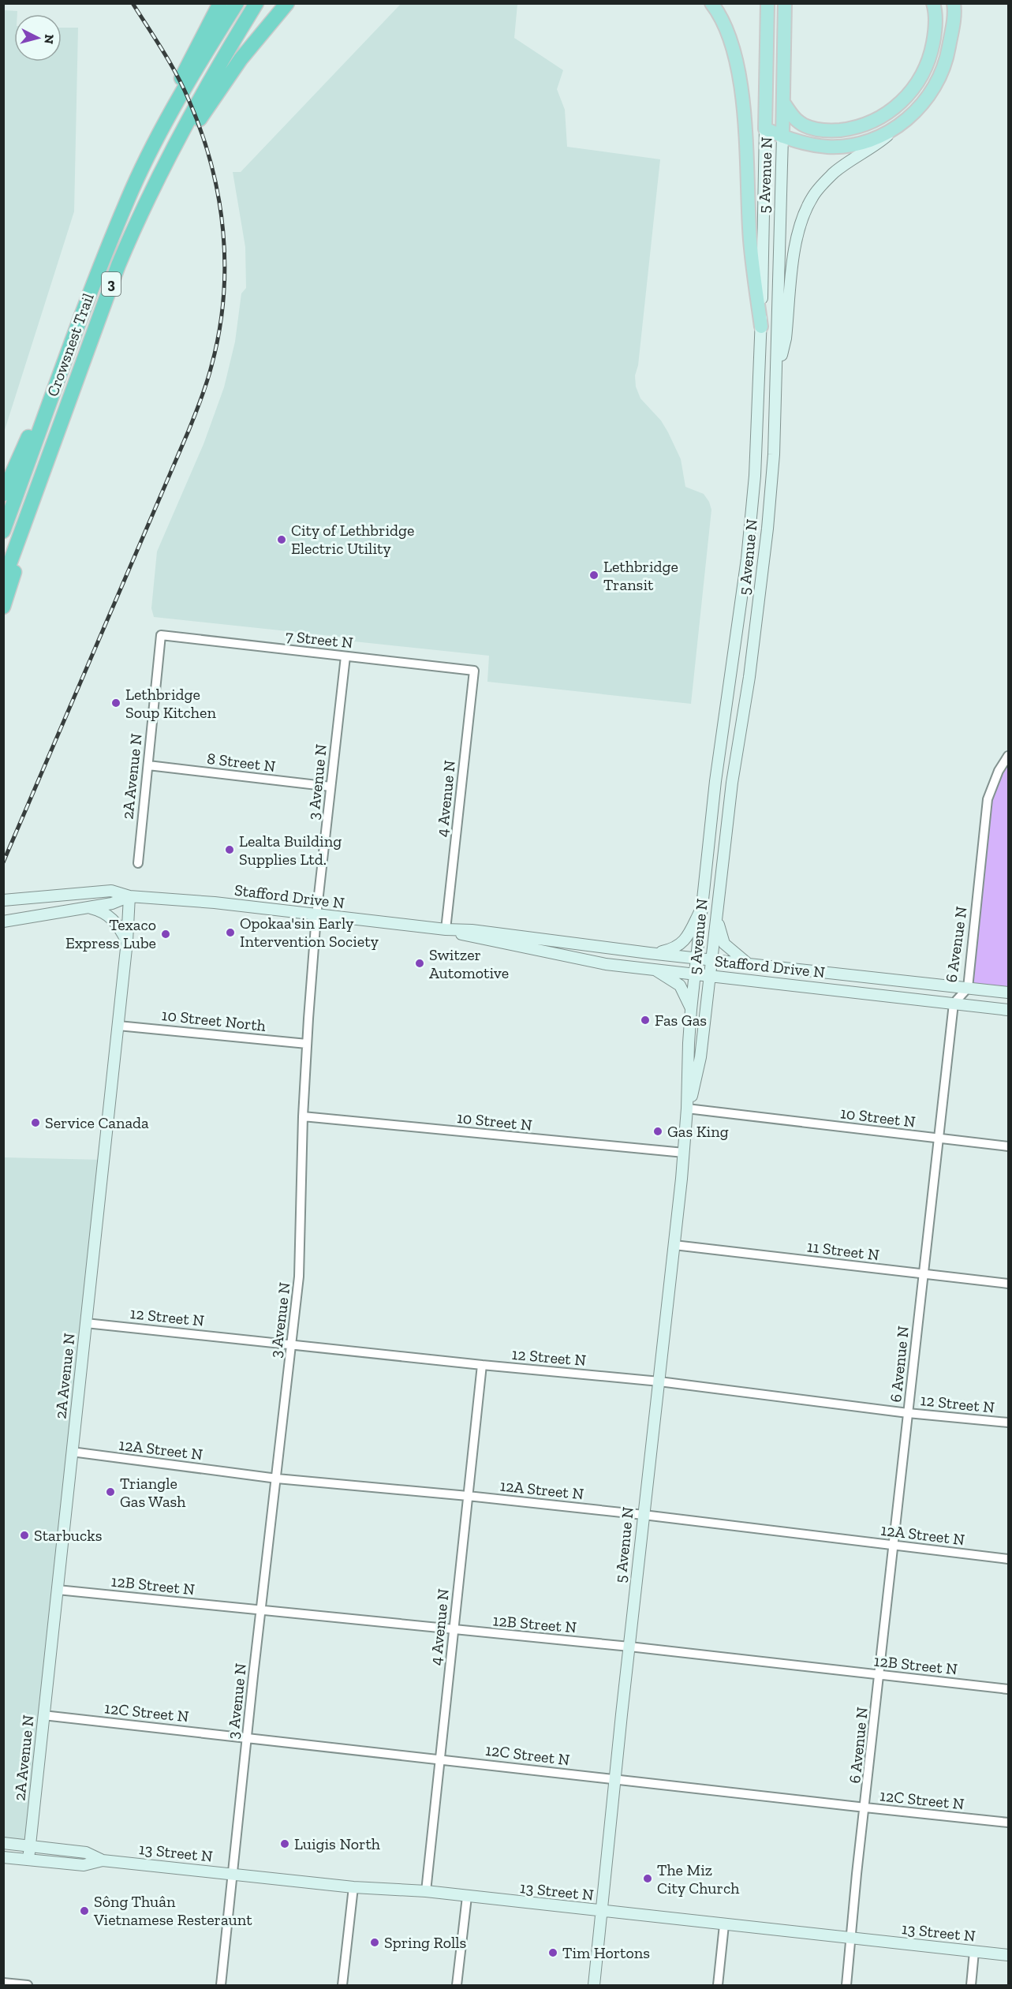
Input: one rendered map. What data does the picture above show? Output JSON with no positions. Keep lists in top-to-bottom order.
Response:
{
  "streets": {
    "highway": ["3", "Crowsnest Trail"],
    "main road": [
      "5 Avenue N",
      "2A Avenue N",
      "Stafford Drive N",
      "13 Street N"
    ],
    "street": [
      "7 Street N",
      "8 Street N",
      "3 Avenue N",
      "4 Avenue N",
      "6 Avenue N",
      "10 Street North",
      "10 Street N",
      "11 Street N",
      "12 Street N",
      "12A Street N",
      "12B Street N",
      "12C Street N"
    ]
  },
  "crossings": [
    ["5 Avenue N", "Stafford Drive N"],
    ["5 Avenue N", "10 Street N"],
    ["5 Avenue N", "11 Street N"],
    ["5 Avenue N", "12 Street N"],
    ["5 Avenue N", "12A Street N"],
    ["5 Avenue N", "12B Street N"],
    ["5 Avenue N", "12C Street N"],
    ["5 Avenue N", "13 Street N"],
    ["7 Street N", "2A Avenue N"],
    ["7 Street N", "3 Avenue N"],
    ["7 Street N", "4 Avenue N"],
    ["8 Street N", "2A Avenue N"],
    ["8 Street N", "3 Avenue N"],
    ["2A Avenue N", "Stafford Drive N"],
    ["2A Avenue N", "10 Street North"],
    ["2A Avenue N", "12 Street N"],
    ["2A Avenue N", "12A Street N"],
    ["2A Avenue N", "12B Street N"],
    ["2A Avenue N", "12C Street N"],
    ["2A Avenue N", "13 Street N"],
    ["3 Avenue N", "Stafford Drive N"],
    ["3 Avenue N", "10 Street North"],
    ["3 Avenue N", "10 Street N"],
    ["3 Avenue N", "12 Street N"],
    ["3 Avenue N", "12A Street N"],
    ["3 Avenue N", "12B Street N"],
    ["3 Avenue N", "12C Street N"],
    ["3 Avenue N", "13 Street N"],
    ["4 Avenue N", "Stafford Drive N"],
    ["4 Avenue N", "12 Street N"],
    ["4 Avenue N", "12A Street N"],
    ["4 Avenue N", "12B Street N"],
    ["4 Avenue N", "12C Street N"],
    ["4 Avenue N", "13 Street N"],
    ["Stafford Drive N", "6 Avenue N"],
    ["6 Avenue N", "10 Street N"],
    ["6 Avenue N", "11 Street N"],
    ["6 Avenue N", "12 Street N"],
    ["6 Avenue N", "12A Street N"],
    ["6 Avenue N", "12B Street N"],
    ["6 Avenue N", "12C Street N"],
    ["6 Avenue N", "13 Street N"]
  ],
  "places": [
    "City of Lethbridge Electric Utility",
    "Lethbridge Transit",
    "Lethbridge Soup Kitchen",
    "Lealta Building Supplies Ltd.",
    "Opokaa'sin Early Intervention Society",
    "Texaco Express Lube",
    "Switzer Automotive",
    "Fas Gas",
    "Service Canada",
    "Gas King",
    "Triangle Gas Wash",
    "Starbucks",
    "Luigis North",
    "The Miz City Church",
    "Sông Thuân Vietnamese Resteraunt",
    "Spring Rolls",
    "Tim Hortons"
  ],
  "north": "right"
}
